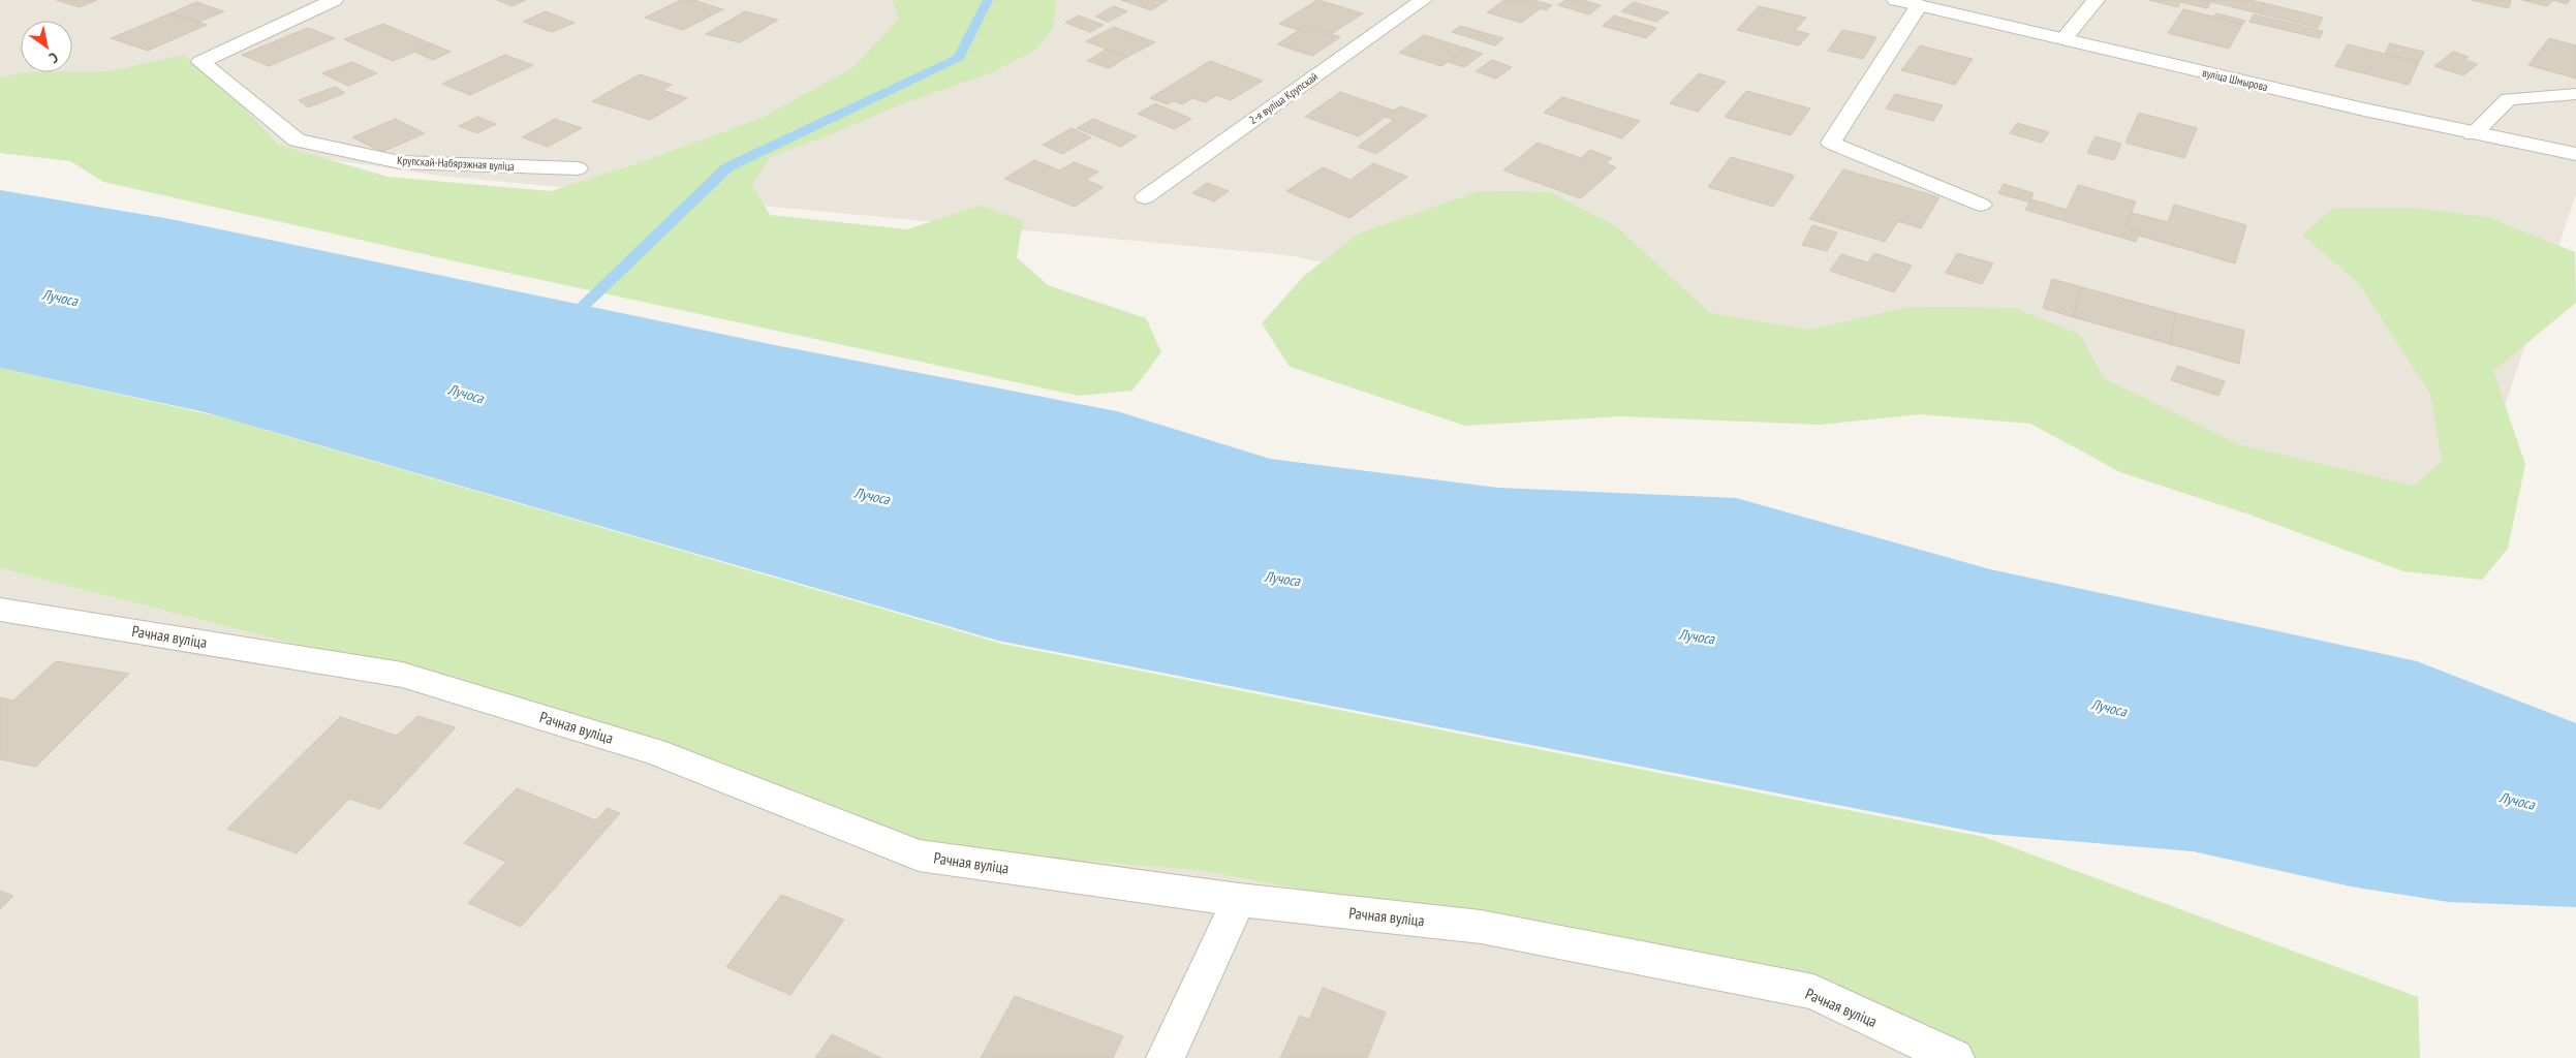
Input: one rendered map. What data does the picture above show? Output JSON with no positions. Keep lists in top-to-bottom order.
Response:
{
  "streets": {
    "street": [
      "вуліца Шмырова",
      "2-я вуліца Крупскай",
      "Крупскай-Набярэжная вуліца",
      "Рачная вуліца"
    ]
  },
  "water": ["Лучоса"],
  "north": "bottom right"
}
